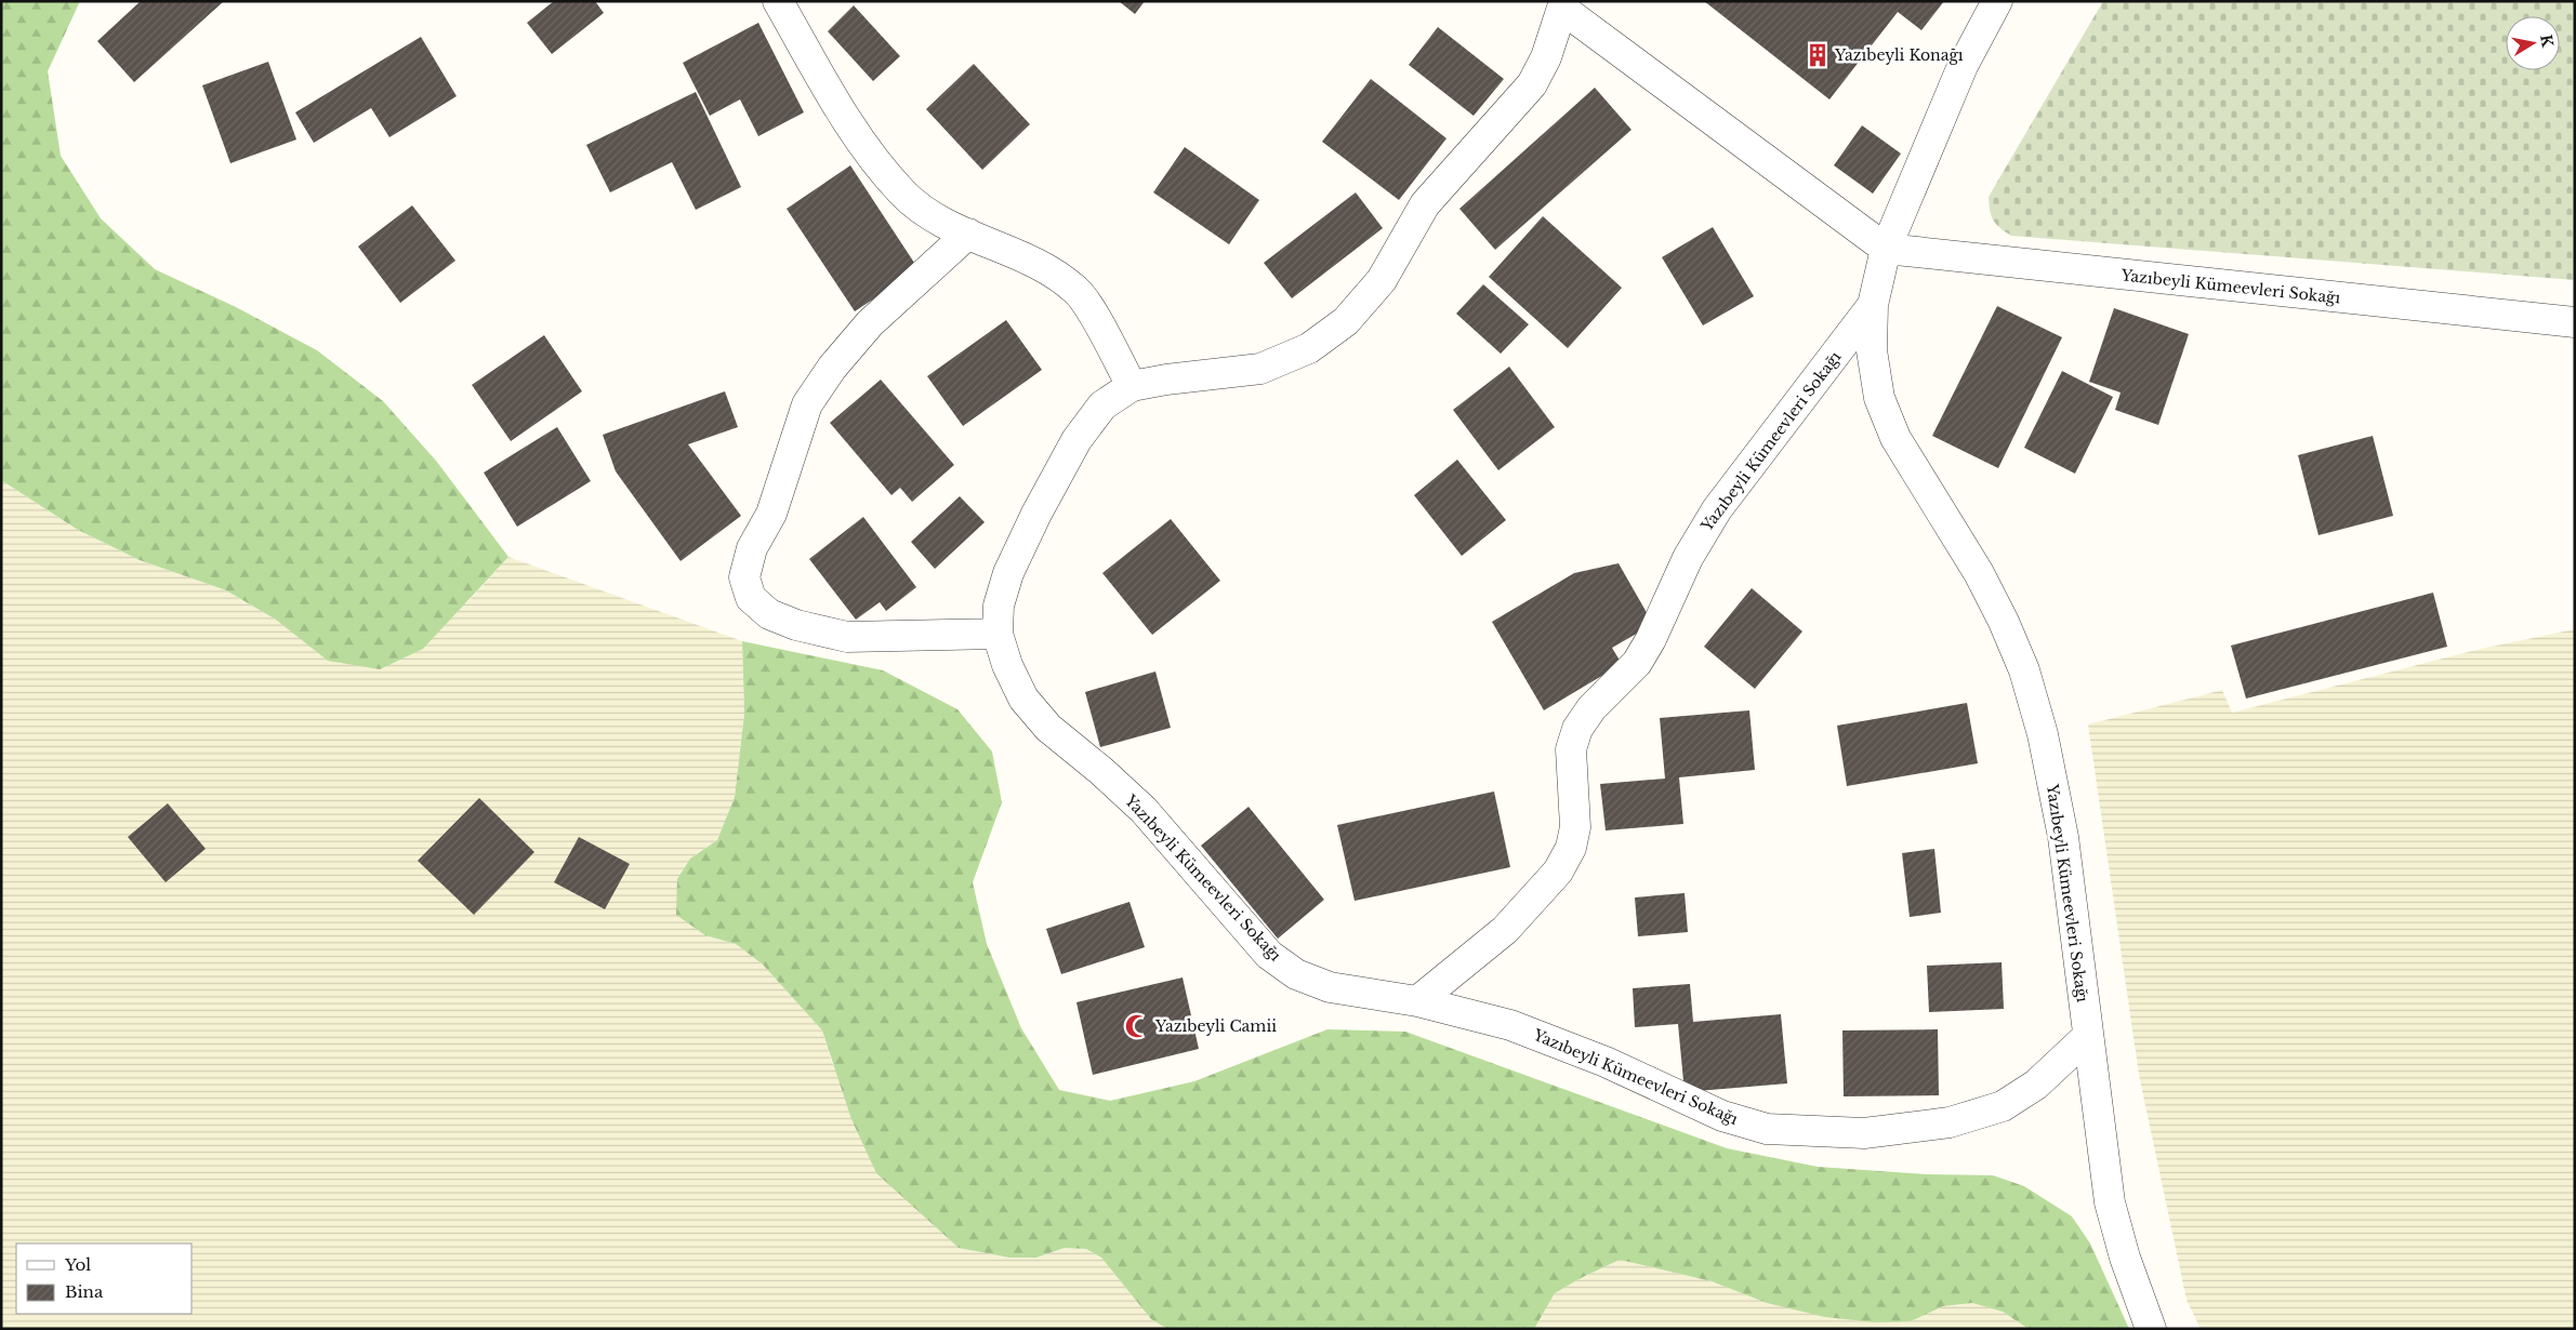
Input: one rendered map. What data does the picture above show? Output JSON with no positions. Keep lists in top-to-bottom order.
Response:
{
  "streets": {
    "street": ["Yazıbeyli Kümeevleri Sokağı"]
  },
  "places": {
    "building": ["Yazıbeyli Konağı"],
    "mosque": ["Yazıbeyli Camii"]
  },
  "legend": ["Yol", "Bina"],
  "north": "right"
}
